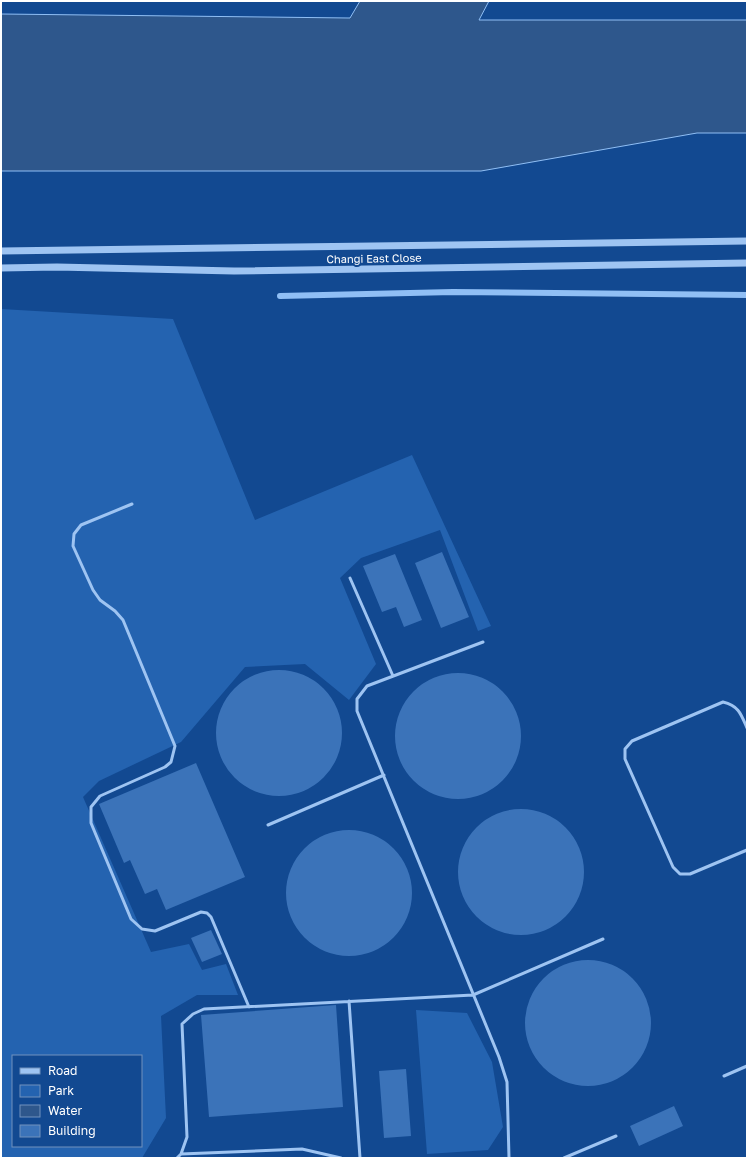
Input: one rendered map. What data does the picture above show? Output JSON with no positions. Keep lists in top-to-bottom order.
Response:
{
  "streets": {
    "street": ["Changi East Close"]
  },
  "legend": [
    "Road",
    "Park",
    "Water",
    "Building"
  ]
}
